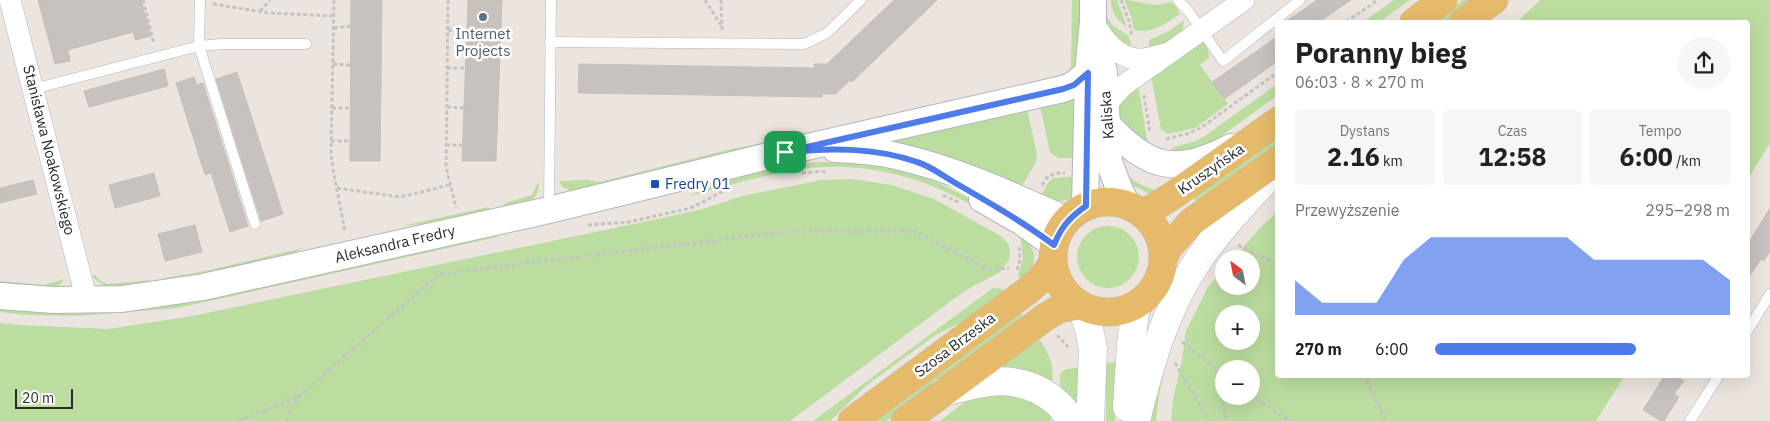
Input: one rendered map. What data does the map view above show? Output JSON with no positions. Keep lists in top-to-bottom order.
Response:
{
  "streets": {
    "main road": ["Kruszyńska", "Szosa Brzeska"],
    "street": ["Kaliska", "Stanisława Noakowskiego", "Aleksandra Fredry"]
  },
  "crossings": [
    ["Kaliska", "Kruszyńska"],
    ["Kaliska", "Aleksandra Fredry"],
    ["Kaliska", "Szosa Brzeska"],
    ["Stanisława Noakowskiego", "Aleksandra Fredry"],
    ["Kruszyńska", "Aleksandra Fredry"],
    ["Kruszyńska", "Szosa Brzeska"],
    ["Aleksandra Fredry", "Szosa Brzeska"]
  ],
  "places": {
    "other": ["Internet Projects"],
    "transit": ["Fredry 01"]
  },
  "scale_bar": "20 m",
  "north": "top left",
  "page": {
    "heading": ["Poranny bieg", "06:03 · 8 × 270 m"],
    "stats": [
      ["Dystans", "2.16 km"],
      ["Czas", "12:58"],
      ["Tempo", "6:00 /km"]
    ],
    "chart": ["Przewyższenie", "295–298 m"],
    "map_buttons": ["+", "−"],
    "list": [
      {
        "name": "270 m",
        "note": "6:00"
      }
    ],
    "scale": "20 m"
  }
}
